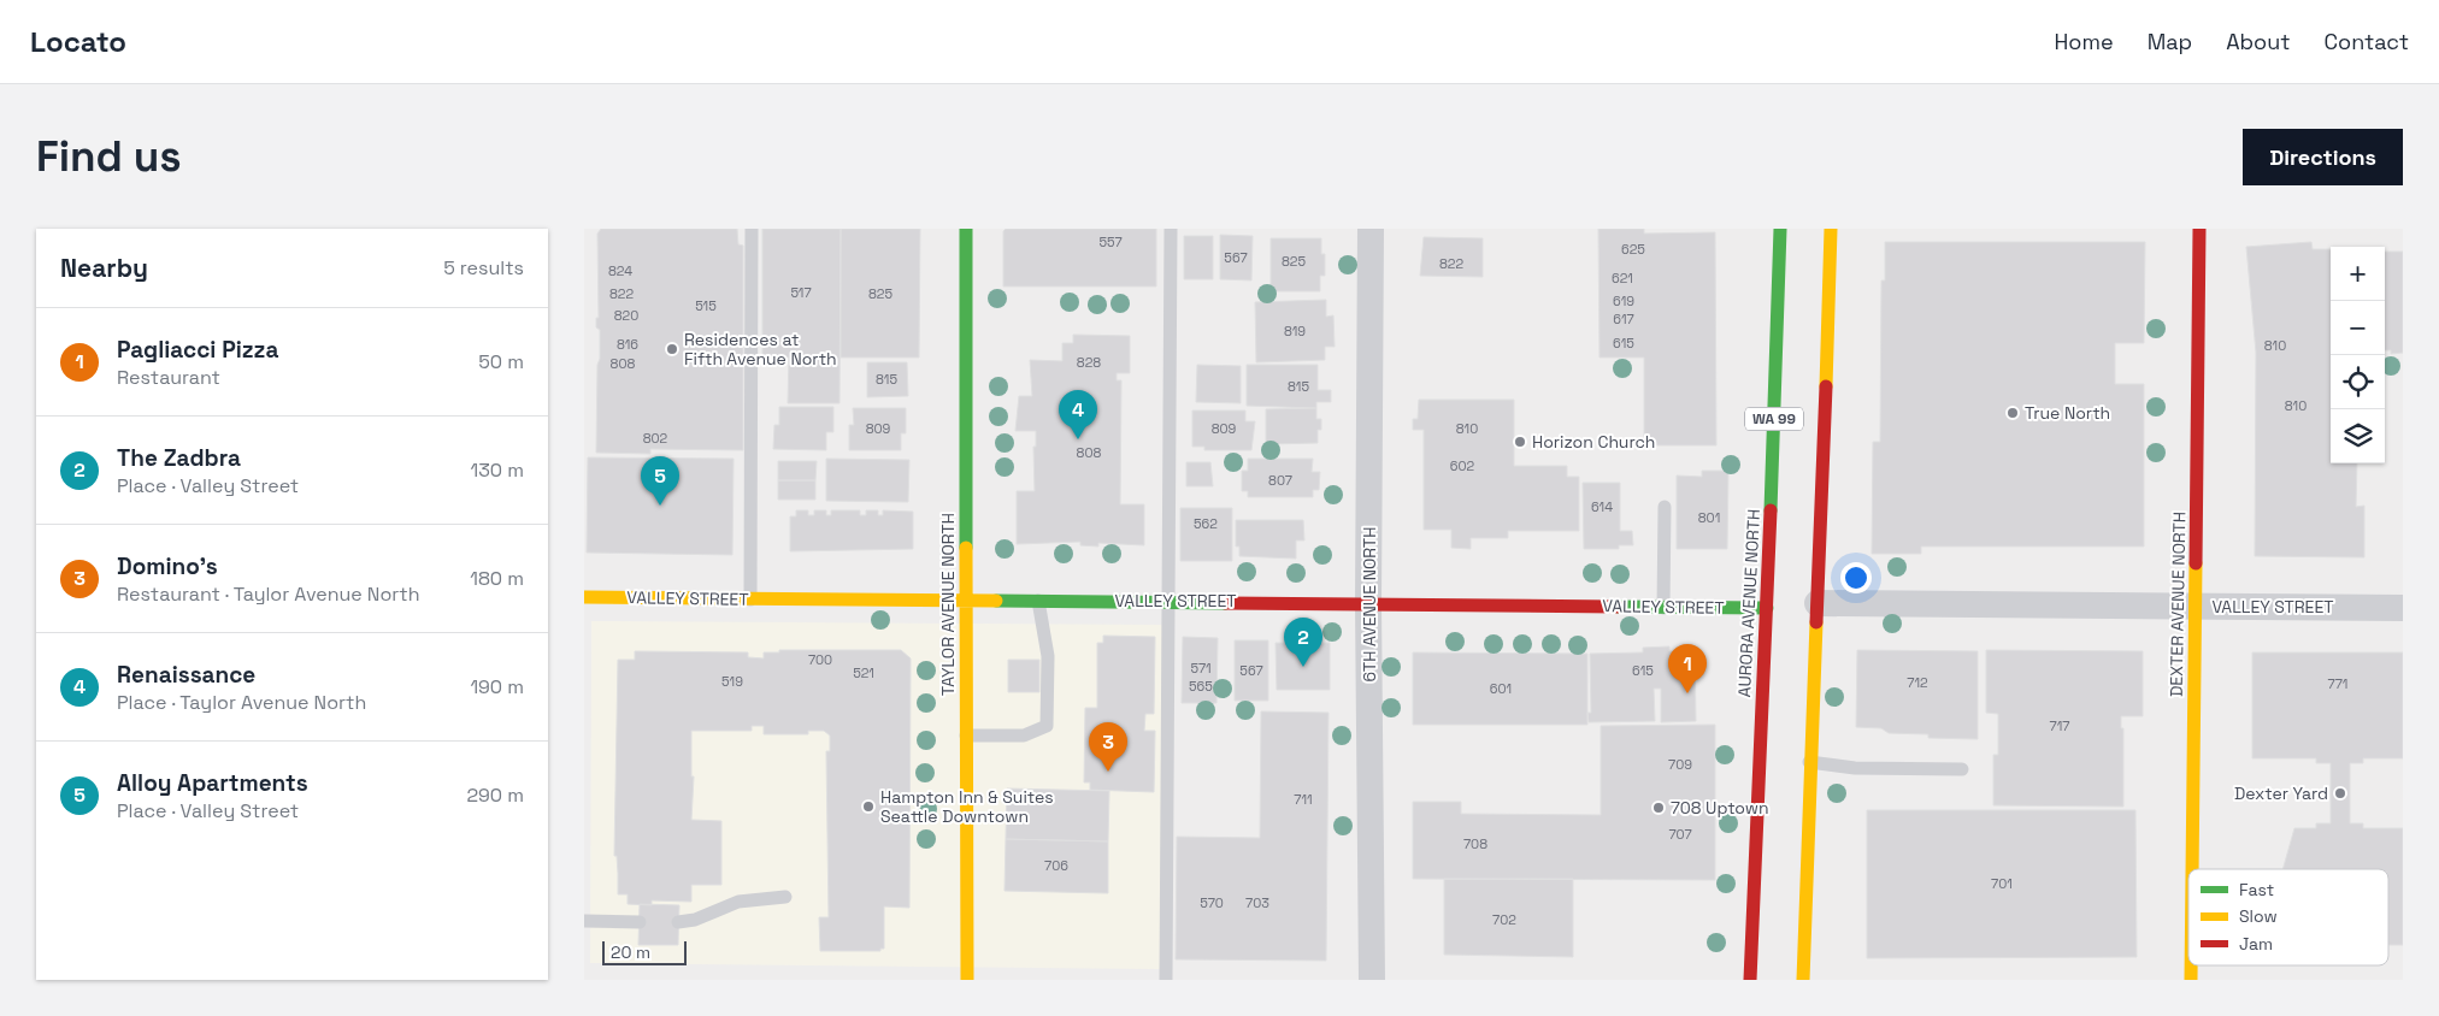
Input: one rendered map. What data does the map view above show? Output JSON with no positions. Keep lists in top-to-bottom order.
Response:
{
  "streets": {
    "main road": [
      "WA 99",
      "VALLEY STREET",
      "AURORA AVENUE NORTH",
      "TAYLOR AVENUE NORTH",
      "DEXTER AVENUE NORTH"
    ],
    "street": ["6TH AVENUE NORTH"]
  },
  "crossings": [
    ["WA 99", "VALLEY STREET"],
    ["VALLEY STREET", "AURORA AVENUE NORTH"],
    ["VALLEY STREET", "TAYLOR AVENUE NORTH"],
    ["VALLEY STREET", "6TH AVENUE NORTH"],
    ["VALLEY STREET", "DEXTER AVENUE NORTH"]
  ],
  "places": [
    "Residences at Fifth Avenue North",
    "True North",
    "Horizon Church",
    "Dexter Yard",
    "Hampton Inn & Suites Seattle Downtown",
    "708 Uptown"
  ],
  "house_numbers": [
    "557",
    "625",
    "567",
    "825",
    "822",
    "824",
    "621",
    "517",
    "822",
    "825",
    "619",
    "515",
    "820",
    "617",
    "819",
    "615",
    "816",
    "810",
    "828",
    "808",
    "815",
    "815",
    "810",
    "809",
    "809",
    "810",
    "802",
    "808",
    "602",
    "807",
    "614",
    "801",
    "562",
    "700",
    "571",
    "567",
    "615",
    "521",
    "519",
    "712",
    "771",
    "565",
    "601",
    "717",
    "709",
    "711",
    "707",
    "708",
    "706",
    "701",
    "570",
    "703",
    "702"
  ],
  "legend": ["Fast", "Slow", "Jam"],
  "scale_bar": "20 m",
  "page": {
    "header": "Locato",
    "nav": [
      "Home",
      "Map",
      "About",
      "Contact"
    ],
    "buttons": "Directions",
    "title": "Find us",
    "heading": ["Nearby", "5 results"],
    "map_buttons": ["+", "−"],
    "list": [
      {
        "mark": "1",
        "name": "Pagliacci Pizza",
        "note": "Restaurant",
        "value": "50 m"
      },
      {
        "mark": "2",
        "name": "The Zadbra",
        "note": "Place · Valley Street",
        "value": "130 m"
      },
      {
        "mark": "3",
        "name": "Domino's",
        "note": "Restaurant · Taylor Avenue North",
        "value": "180 m"
      },
      {
        "mark": "4",
        "name": "Renaissance",
        "note": "Place · Taylor Avenue North",
        "value": "190 m"
      },
      {
        "mark": "5",
        "name": "Alloy Apartments",
        "note": "Place · Valley Street",
        "value": "290 m"
      }
    ],
    "pins": [
      "4",
      "5",
      "2",
      "1",
      "3"
    ],
    "scale": "20 m"
  }
}
